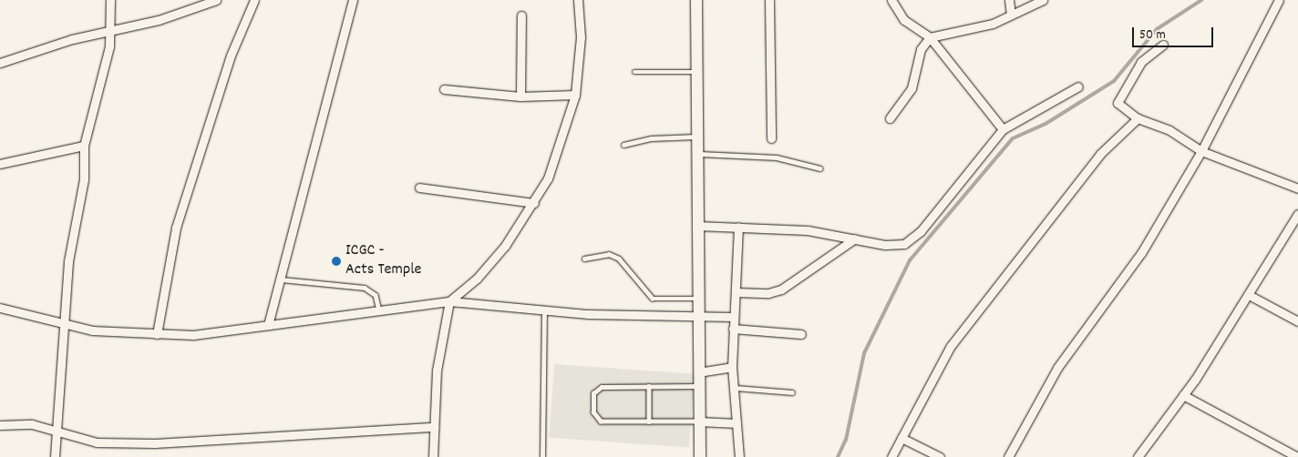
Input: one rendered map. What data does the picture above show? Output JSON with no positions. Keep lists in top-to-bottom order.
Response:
{
  "places": ["ICGC - Acts Temple"],
  "scale_bar": "50 m"
}
